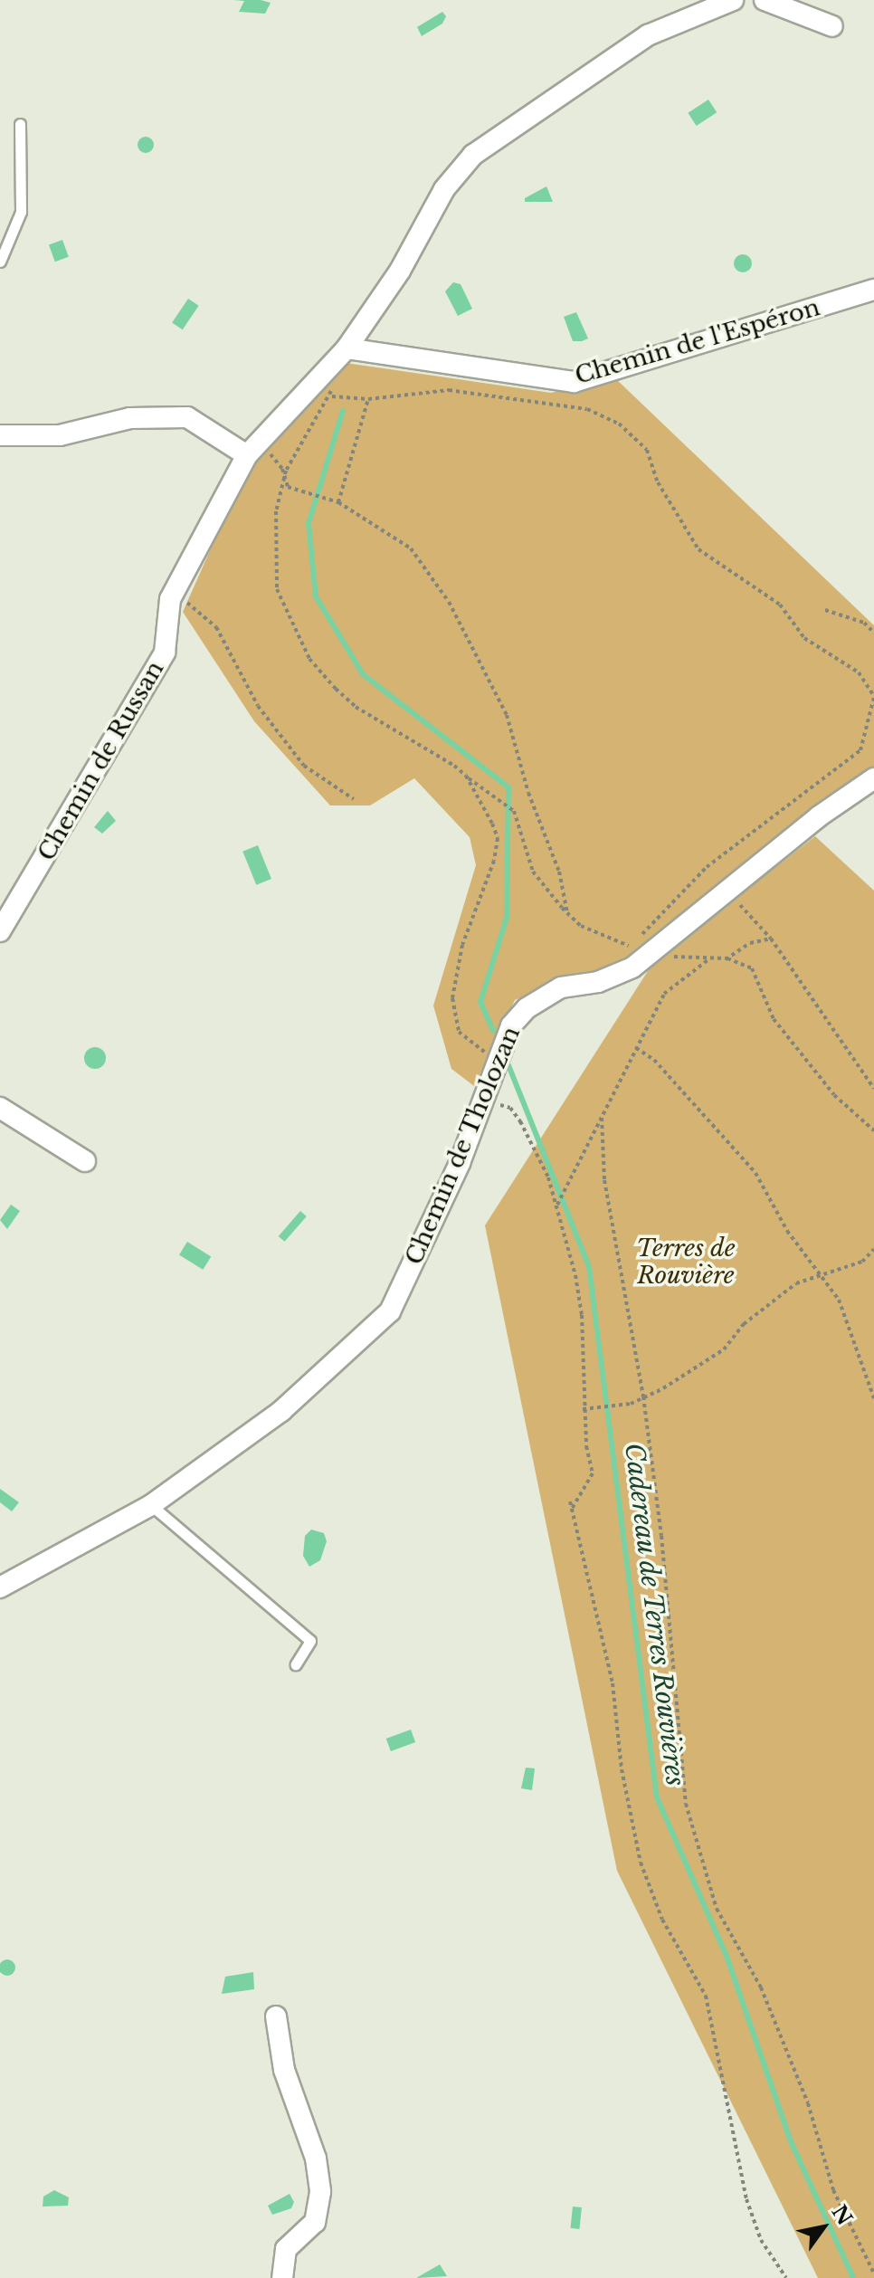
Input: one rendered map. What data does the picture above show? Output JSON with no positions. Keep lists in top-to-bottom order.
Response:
{
  "streets": {
    "street": ["Chemin de l'Espéron", "Chemin de Russan", "Chemin de Tholozan"]
  },
  "crossings": [
    ["Chemin de l'Espéron", "Chemin de Russan"]
  ],
  "water": ["Cadereau de Terres Rouvières"],
  "parks": ["Terres de Rouvière"],
  "north": "top right"
}
